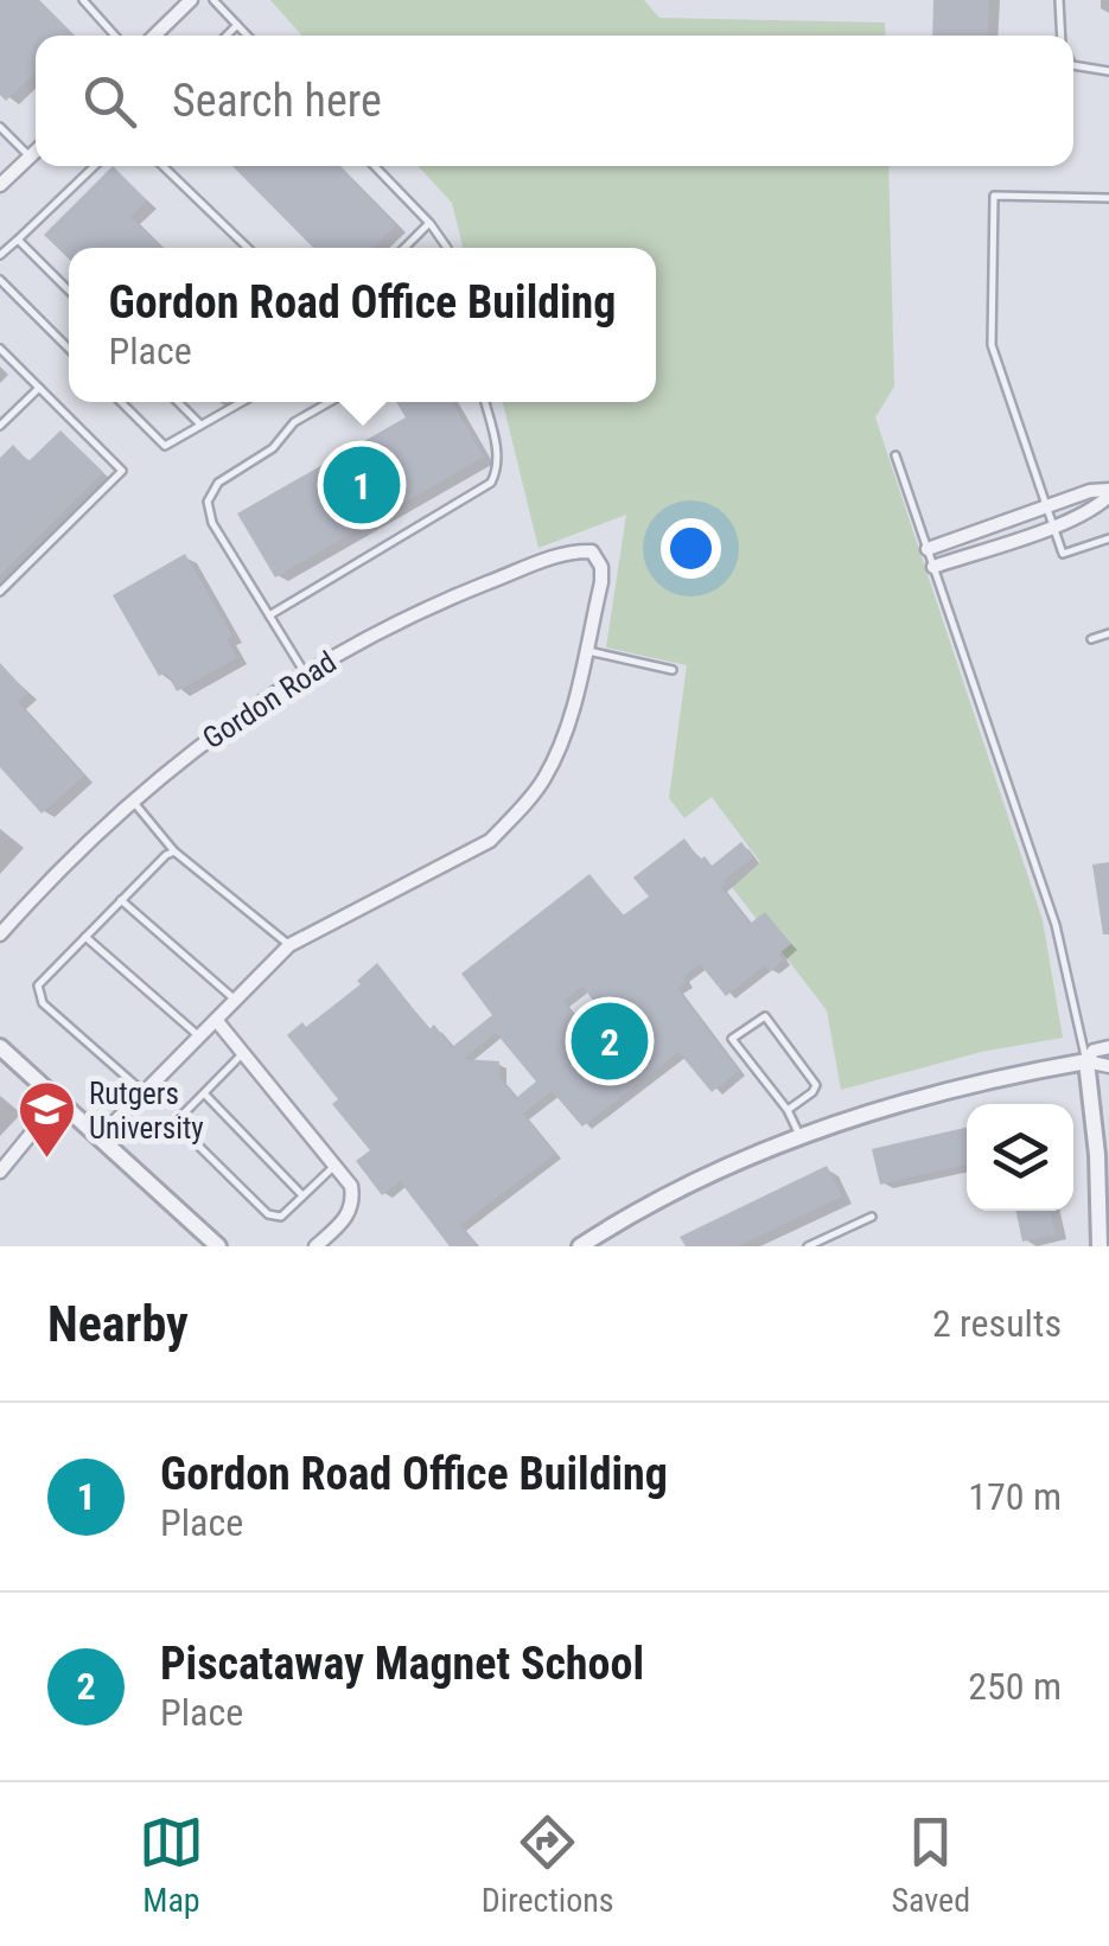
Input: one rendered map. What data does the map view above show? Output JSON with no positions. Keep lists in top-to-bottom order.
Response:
{
  "streets": {
    "street": ["Gordon Road"]
  },
  "places": {
    "school or university": ["Rutgers University"]
  },
  "page": {
    "search": "Search here",
    "popup": ["Gordon Road Office Building", "Place"],
    "pins": ["1", "2"],
    "heading": ["Nearby", "2 results"],
    "list": [
      {
        "mark": "1",
        "name": "Gordon Road Office Building",
        "note": "Place",
        "value": "170 m"
      },
      {
        "mark": "2",
        "name": "Piscataway Magnet School",
        "note": "Place",
        "value": "250 m"
      }
    ],
    "nav": ["Map", "Directions", "Saved"]
  }
}
